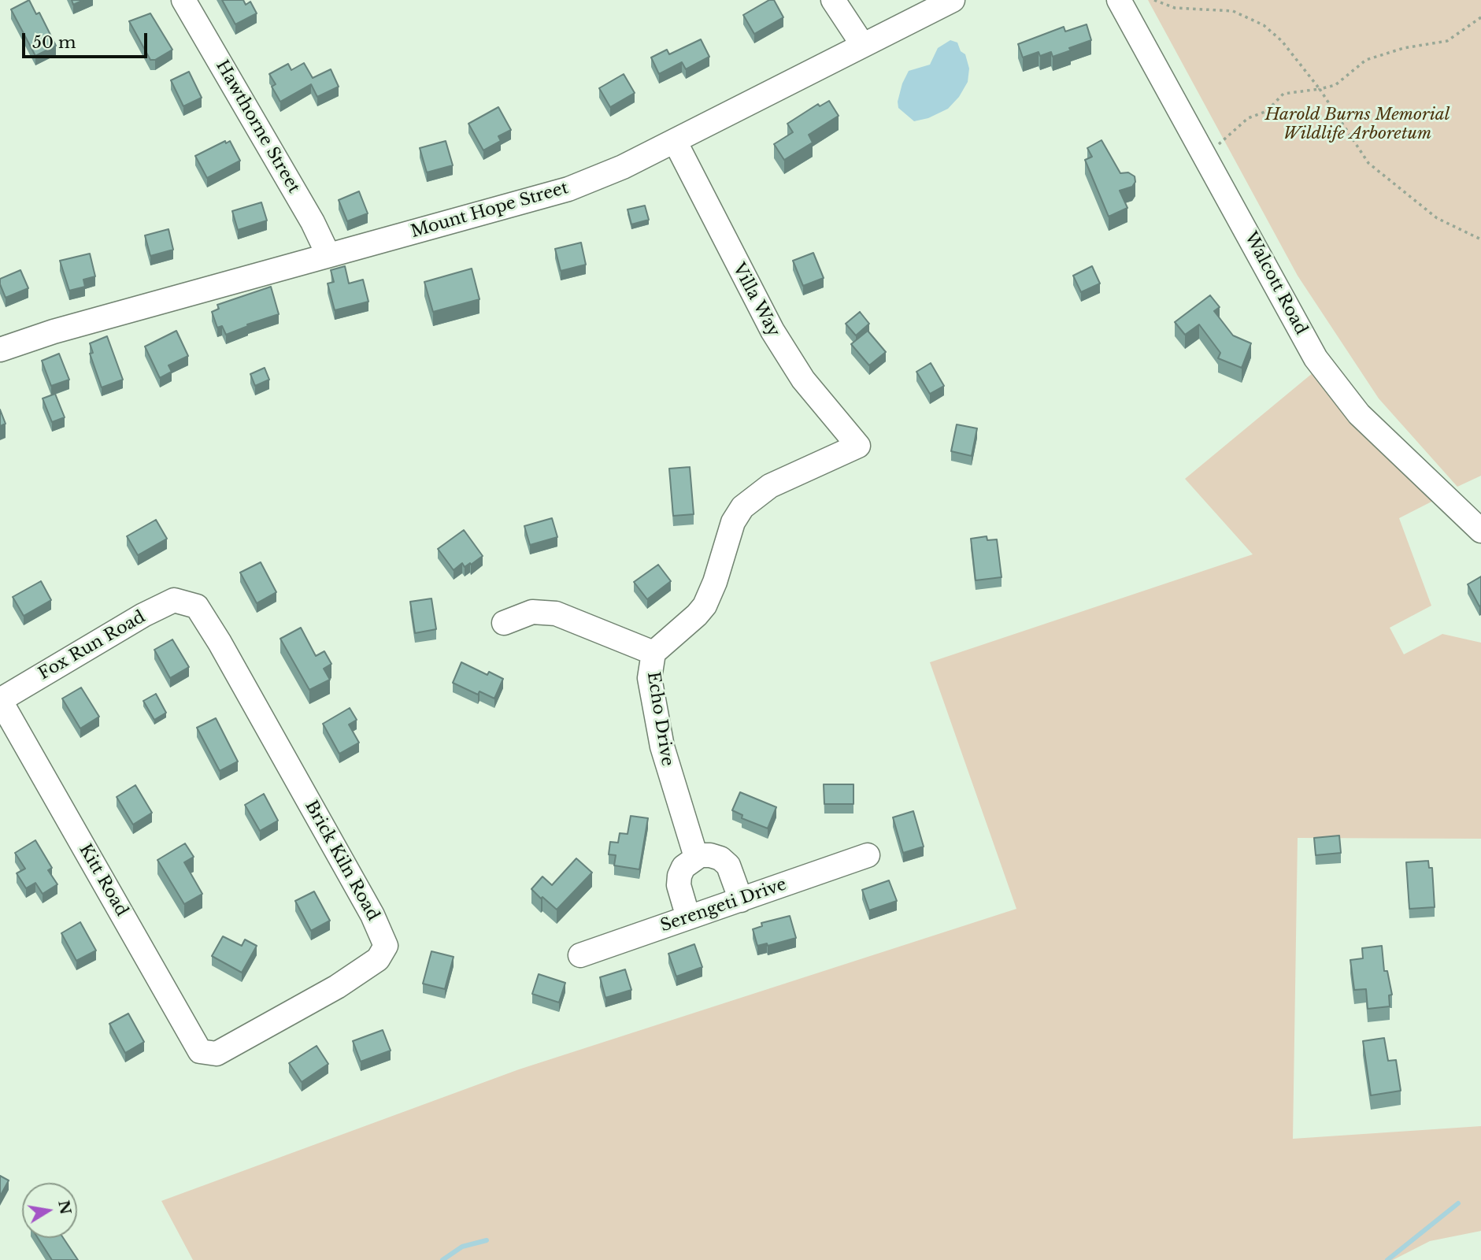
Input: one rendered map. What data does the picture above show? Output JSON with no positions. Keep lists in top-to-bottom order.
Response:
{
  "streets": {
    "street": [
      "Hawthorne Street",
      "Mount Hope Street",
      "Walcott Road",
      "Villa Way",
      "Fox Run Road",
      "Echo Drive",
      "Brick Kiln Road",
      "Kitt Road",
      "Serengeti Drive"
    ]
  },
  "crossings": [
    ["Hawthorne Street", "Mount Hope Street"],
    ["Mount Hope Street", "Villa Way"],
    ["Villa Way", "Echo Drive"],
    ["Fox Run Road", "Brick Kiln Road"],
    ["Fox Run Road", "Kitt Road"],
    ["Echo Drive", "Serengeti Drive"],
    ["Brick Kiln Road", "Kitt Road"]
  ],
  "parks": ["Harold Burns Memorial Wildlife Arboretum"],
  "scale_bar": "50 m",
  "north": "right"
}
